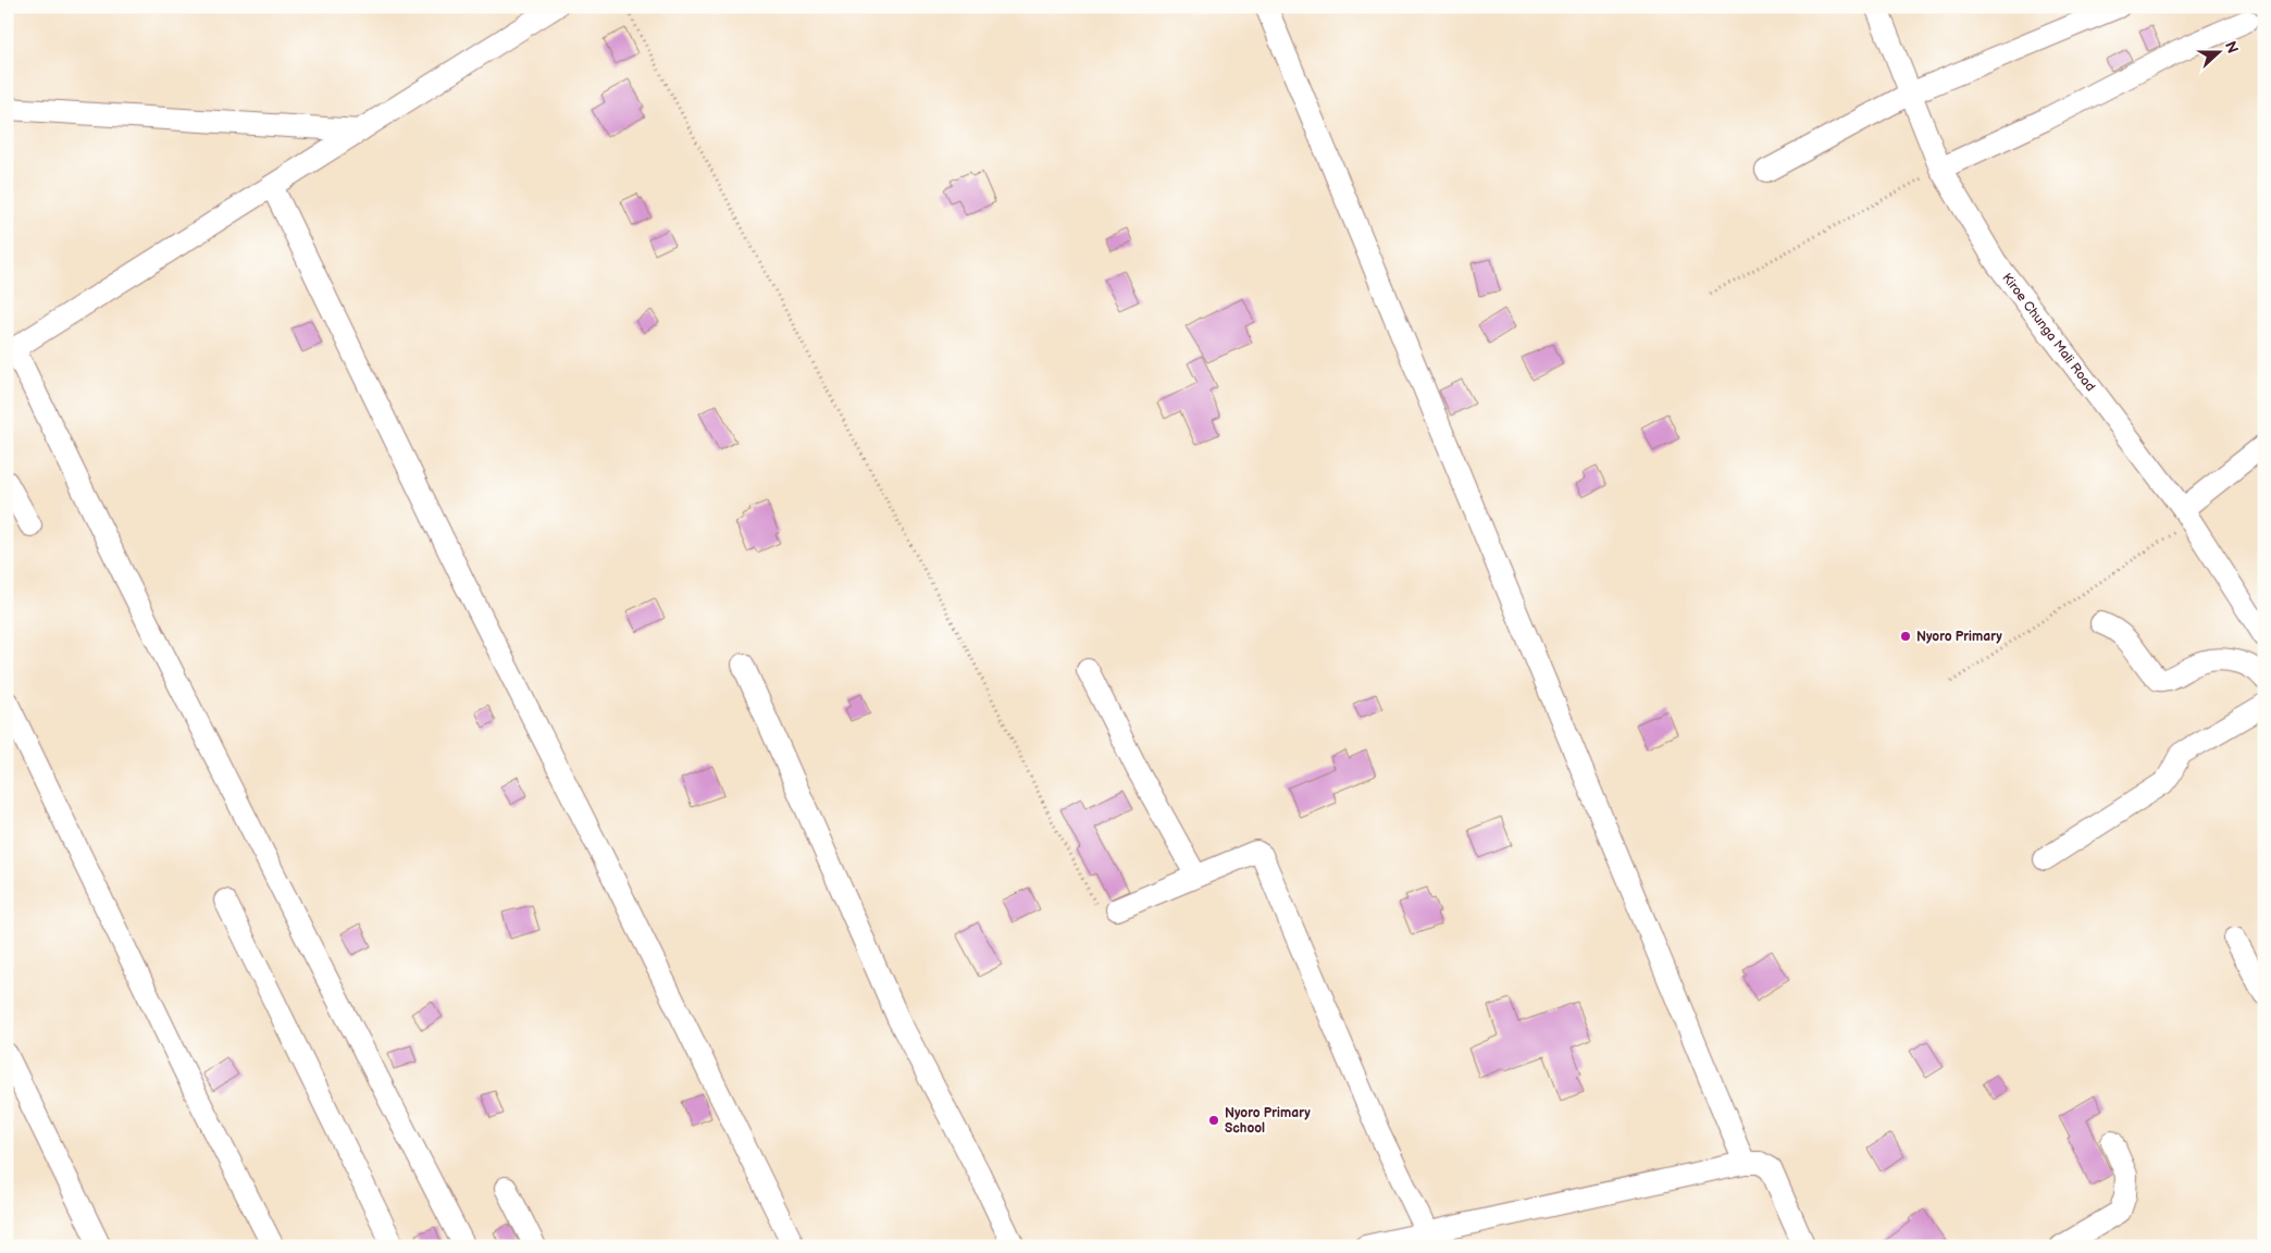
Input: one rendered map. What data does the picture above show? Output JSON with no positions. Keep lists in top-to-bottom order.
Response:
{
  "streets": {
    "street": ["Kiroe Chunga Mali Road"]
  },
  "places": ["Nyoro Primary", "Nyoro Primary School"],
  "north": "right"
}
